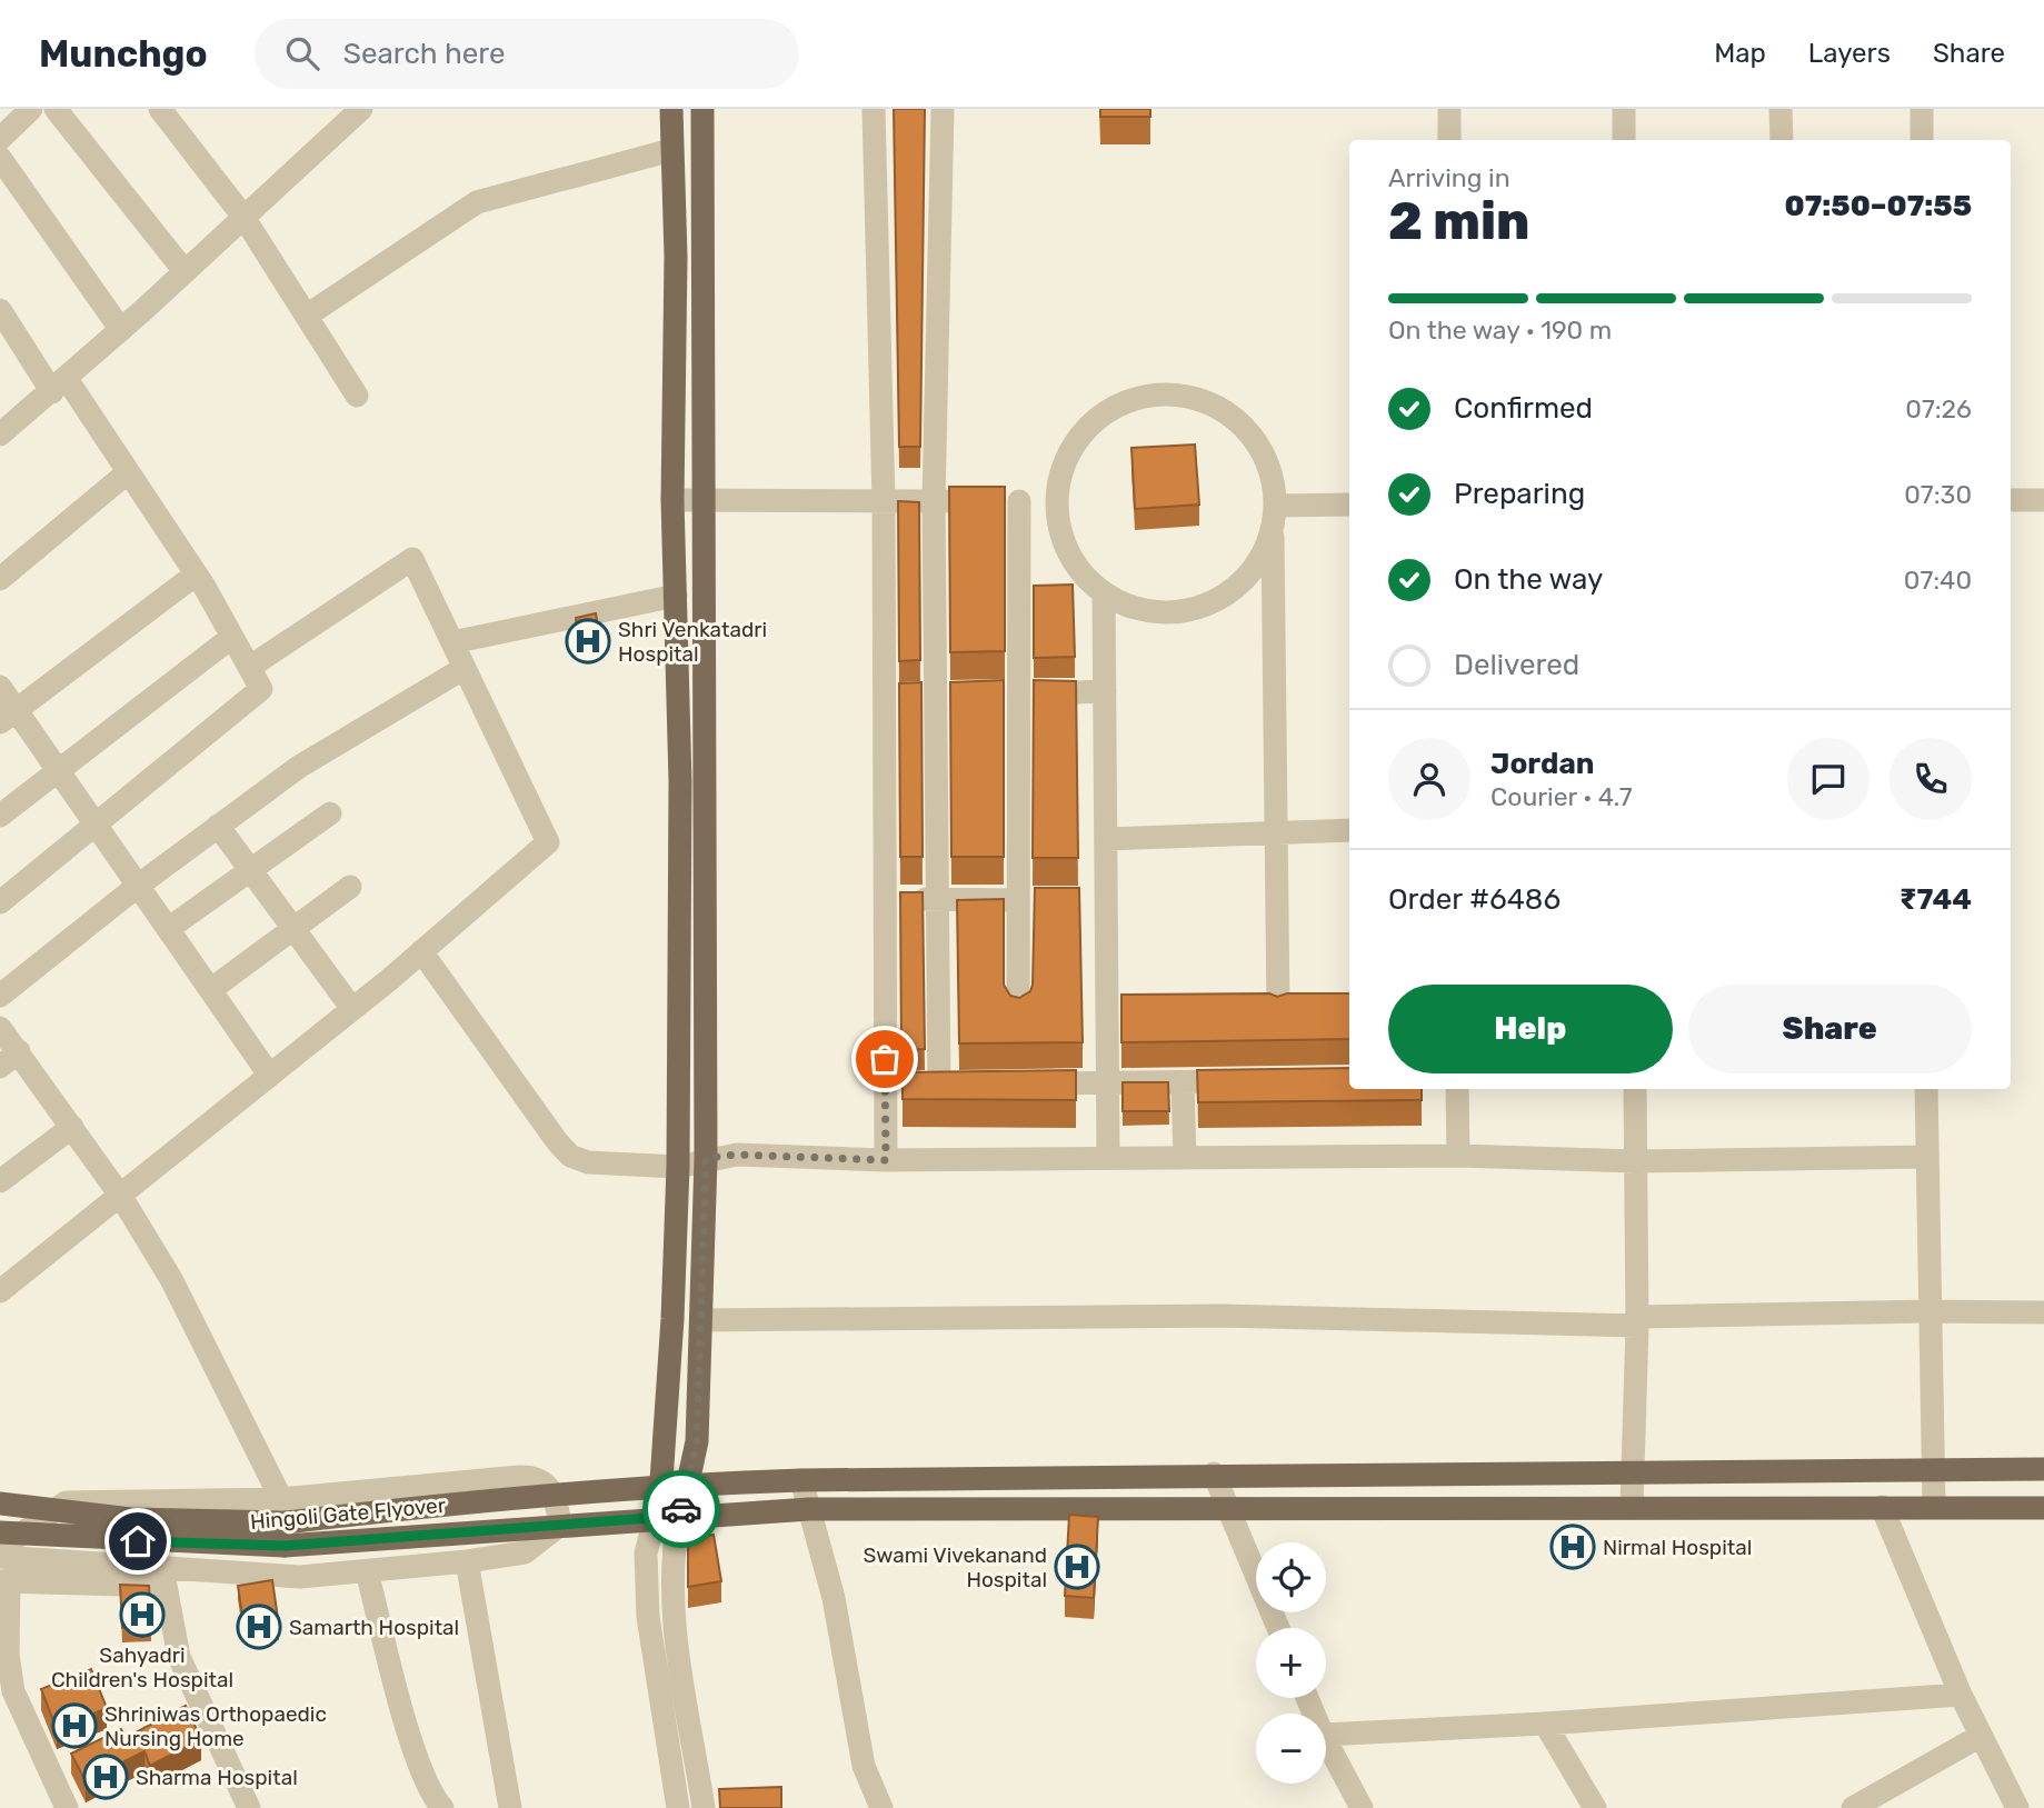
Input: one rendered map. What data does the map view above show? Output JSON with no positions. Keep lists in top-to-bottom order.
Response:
{
  "streets": {
    "main road": ["Hingoli Gate Flyover"]
  },
  "places": {
    "hospital": [
      "Shri Venkatadri Hospital",
      "Nirmal Hospital",
      "Swami Vivekanand Hospital",
      "Sahyadri Children's Hospital",
      "Samarth Hospital",
      "Shriniwas Orthopaedic Nursing Home",
      "Sharma Hospital"
    ]
  },
  "page": {
    "header": "Munchgo",
    "search": "Search here",
    "nav": ["Map", "Layers", "Share"],
    "heading": ["2 min", "Arriving in", "07:50–07:55"],
    "panel": [
      "Jordan",
      "Courier · 4.7",
      "Order #6486",
      "₹744"
    ],
    "bar": "On the way · 190 m",
    "list": [
      ["Confirmed", "07:26"],
      ["Preparing", "07:30"],
      ["On the way", "07:40"],
      "Delivered"
    ],
    "buttons": ["Help", "Share"],
    "map_buttons": ["+", "−"]
  }
}
